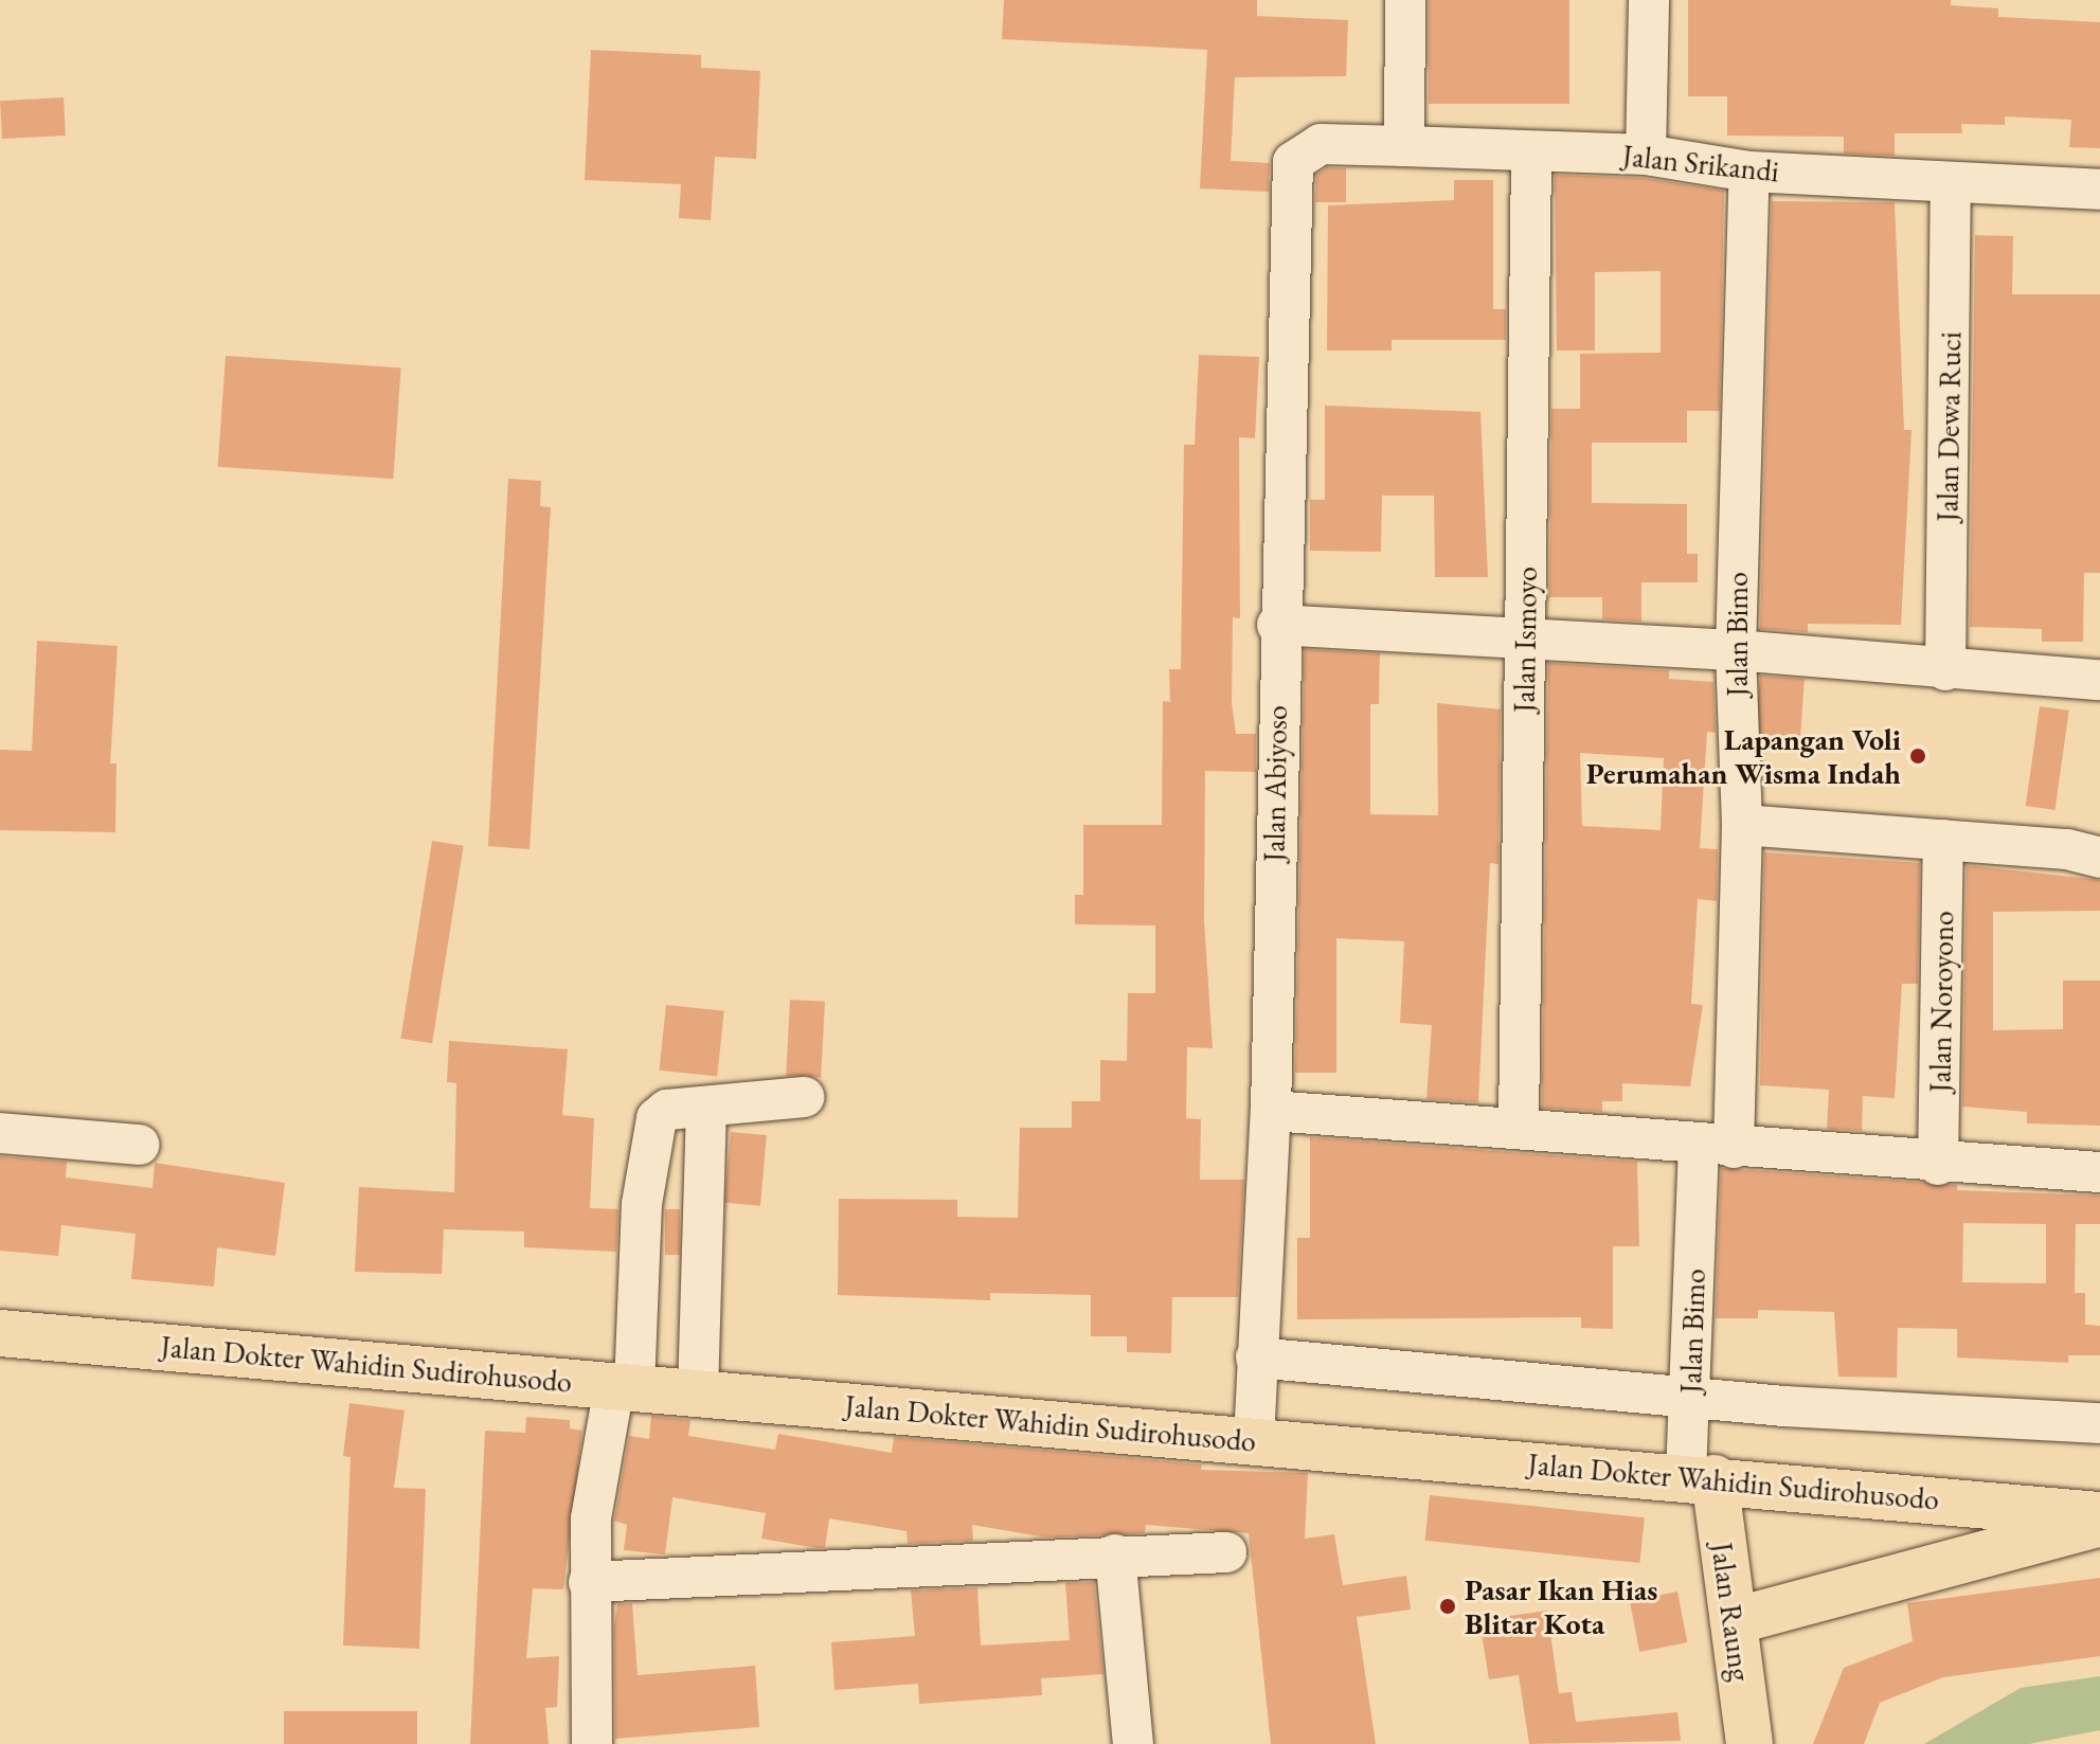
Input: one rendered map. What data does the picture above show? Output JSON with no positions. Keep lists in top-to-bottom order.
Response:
{
  "streets": {
    "main road": ["Jalan Dokter Wahidin Sudirohusodo", "Jalan Raung"],
    "street": [
      "Jalan Srikandi",
      "Jalan Dewa Ruci",
      "Jalan Bimo",
      "Jalan Ismoyo",
      "Jalan Abiyoso",
      "Jalan Noroyono"
    ]
  },
  "crossings": [
    ["Jalan Srikandi", "Jalan Dewa Ruci"],
    ["Jalan Srikandi", "Jalan Bimo"],
    ["Jalan Srikandi", "Jalan Ismoyo"],
    ["Jalan Srikandi", "Jalan Abiyoso"],
    ["Jalan Bimo", "Jalan Dokter Wahidin Sudirohusodo"],
    ["Jalan Bimo", "Jalan Raung"],
    ["Jalan Abiyoso", "Jalan Dokter Wahidin Sudirohusodo"],
    ["Jalan Dokter Wahidin Sudirohusodo", "Jalan Raung"]
  ],
  "places": ["Lapangan Voli Perumahan Wisma Indah", "Pasar Ikan Hias Blitar Kota"]
}
